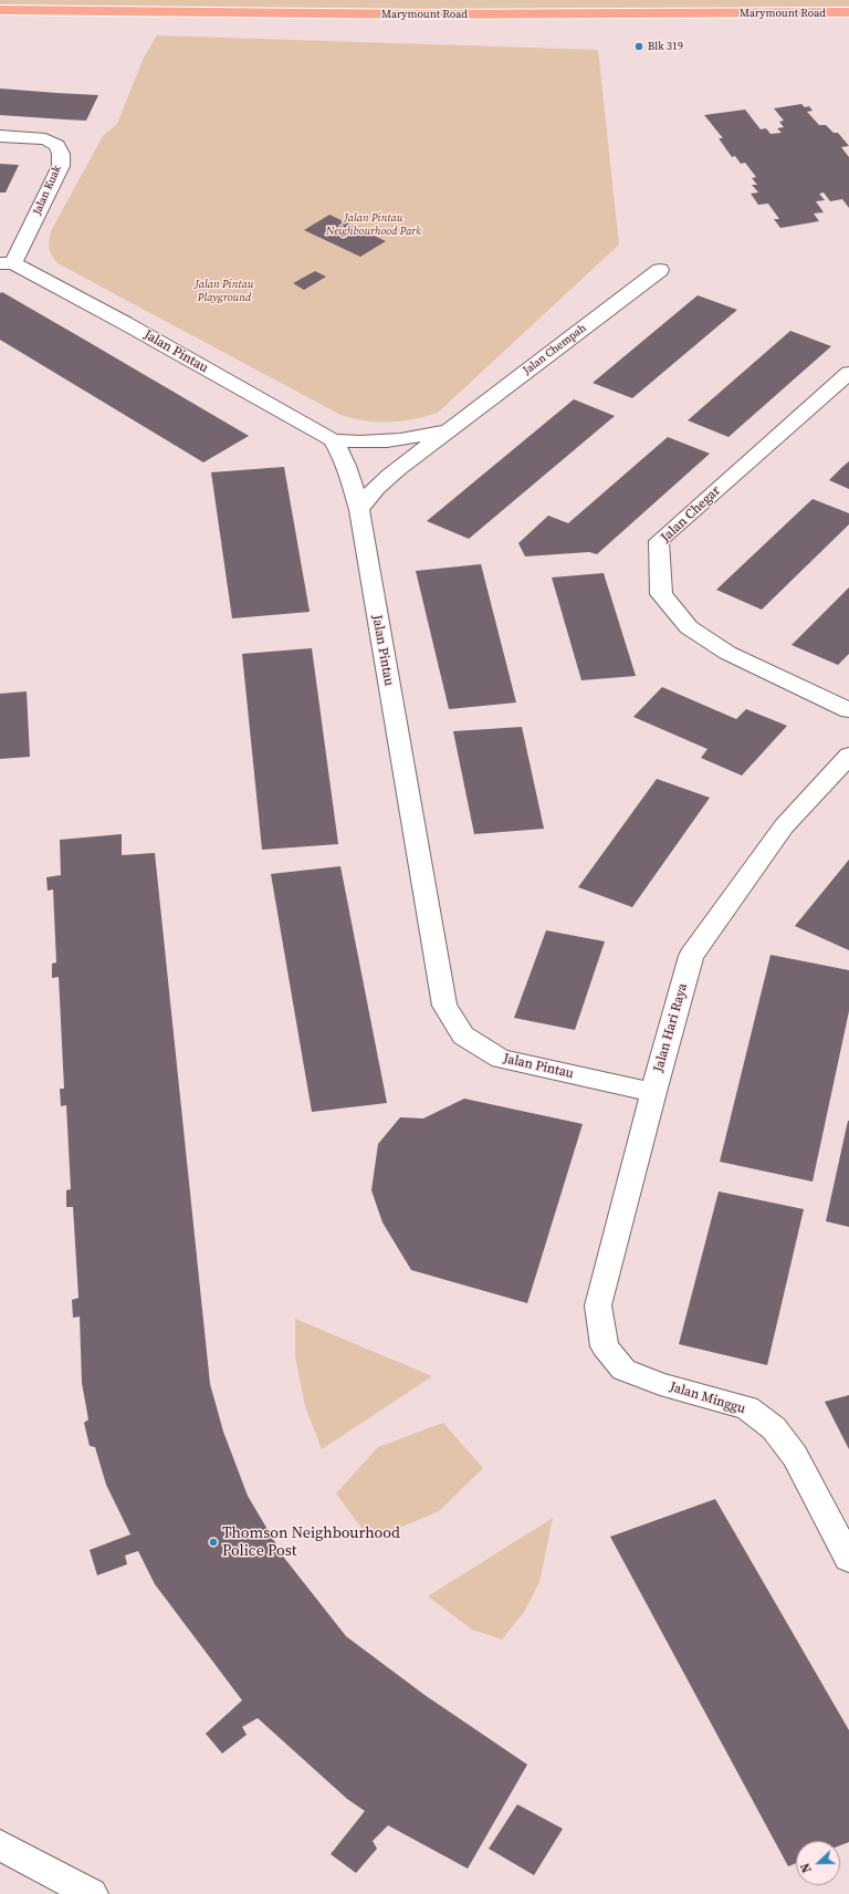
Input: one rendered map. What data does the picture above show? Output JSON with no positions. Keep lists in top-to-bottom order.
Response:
{
  "streets": {
    "main road": ["Marymount Road"],
    "street": [
      "Jalan Kuak",
      "Jalan Chempah",
      "Jalan Pintau",
      "Jalan Chegar",
      "Jalan Hari Raya",
      "Jalan Minggu"
    ]
  },
  "crossings": [
    ["Jalan Kuak", "Jalan Pintau"],
    ["Jalan Chempah", "Jalan Pintau"],
    ["Jalan Pintau", "Jalan Hari Raya"],
    ["Jalan Hari Raya", "Jalan Minggu"]
  ],
  "parks": ["Jalan Pintau Neighbourhood Park", "Jalan Pintau Playground"],
  "places": ["Blk 319", "Thomson Neighbourhood Police Post"],
  "north": "left"
}
